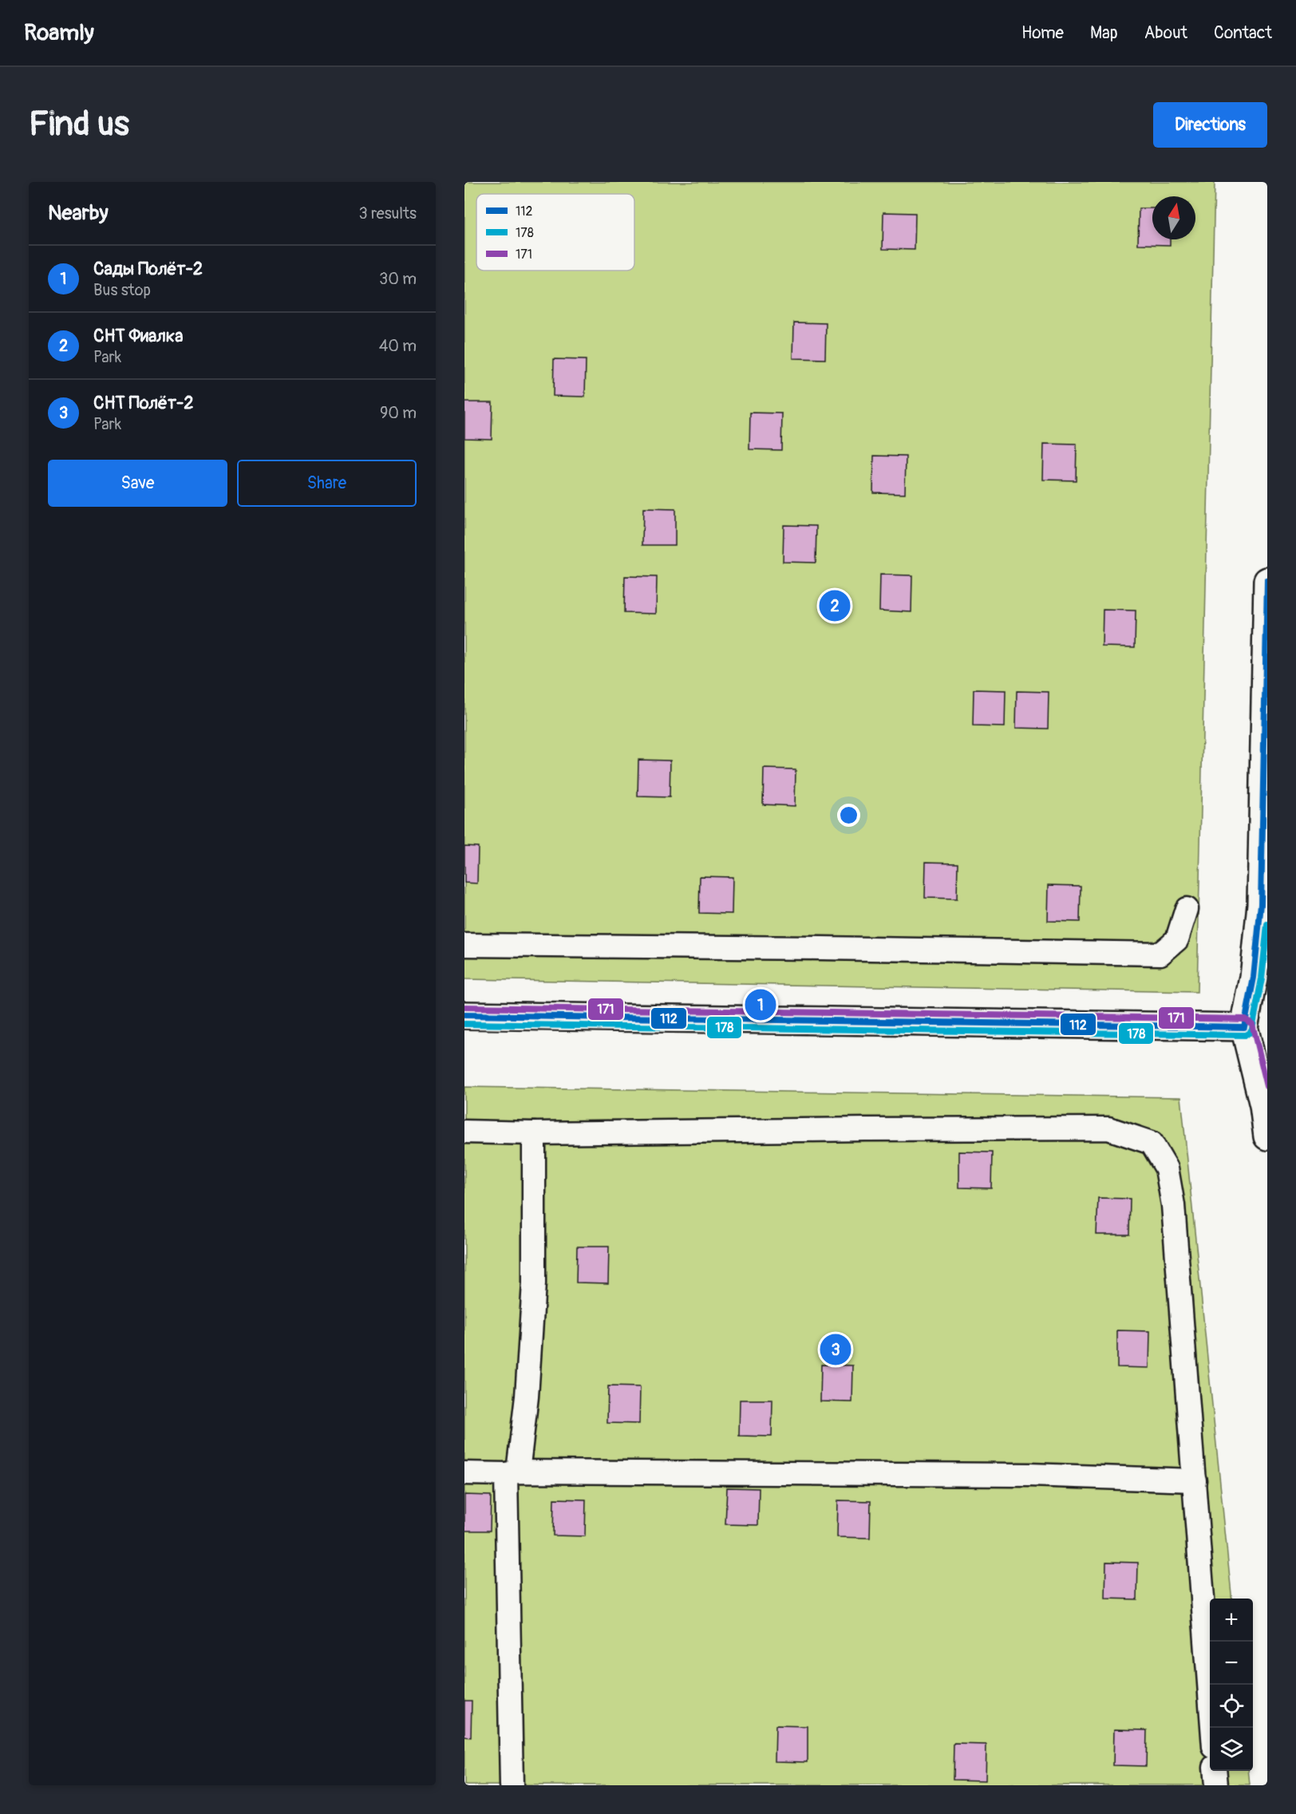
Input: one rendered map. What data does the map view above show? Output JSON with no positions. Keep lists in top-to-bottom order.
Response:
{
  "lines": ["transit line 112", "transit line 178", "transit line 171"],
  "legend": ["112", "178", "171"],
  "north": "top",
  "page": {
    "header": "Roamly",
    "nav": [
      "Home",
      "Map",
      "About",
      "Contact"
    ],
    "buttons": [
      "Directions",
      ["Save", "Share"]
    ],
    "title": "Find us",
    "heading": ["Nearby", "3 results"],
    "list": [
      {
        "mark": "1",
        "name": "Сады Полёт-2",
        "note": "Bus stop",
        "value": "30 m"
      },
      {
        "mark": "2",
        "name": "СНТ Фиалка",
        "note": "Park",
        "value": "40 m"
      },
      {
        "mark": "3",
        "name": "СНТ Полёт-2",
        "note": "Park",
        "value": "90 m"
      }
    ],
    "pins": ["2", "1", "3"],
    "map_buttons": ["+", "−"]
  }
}
